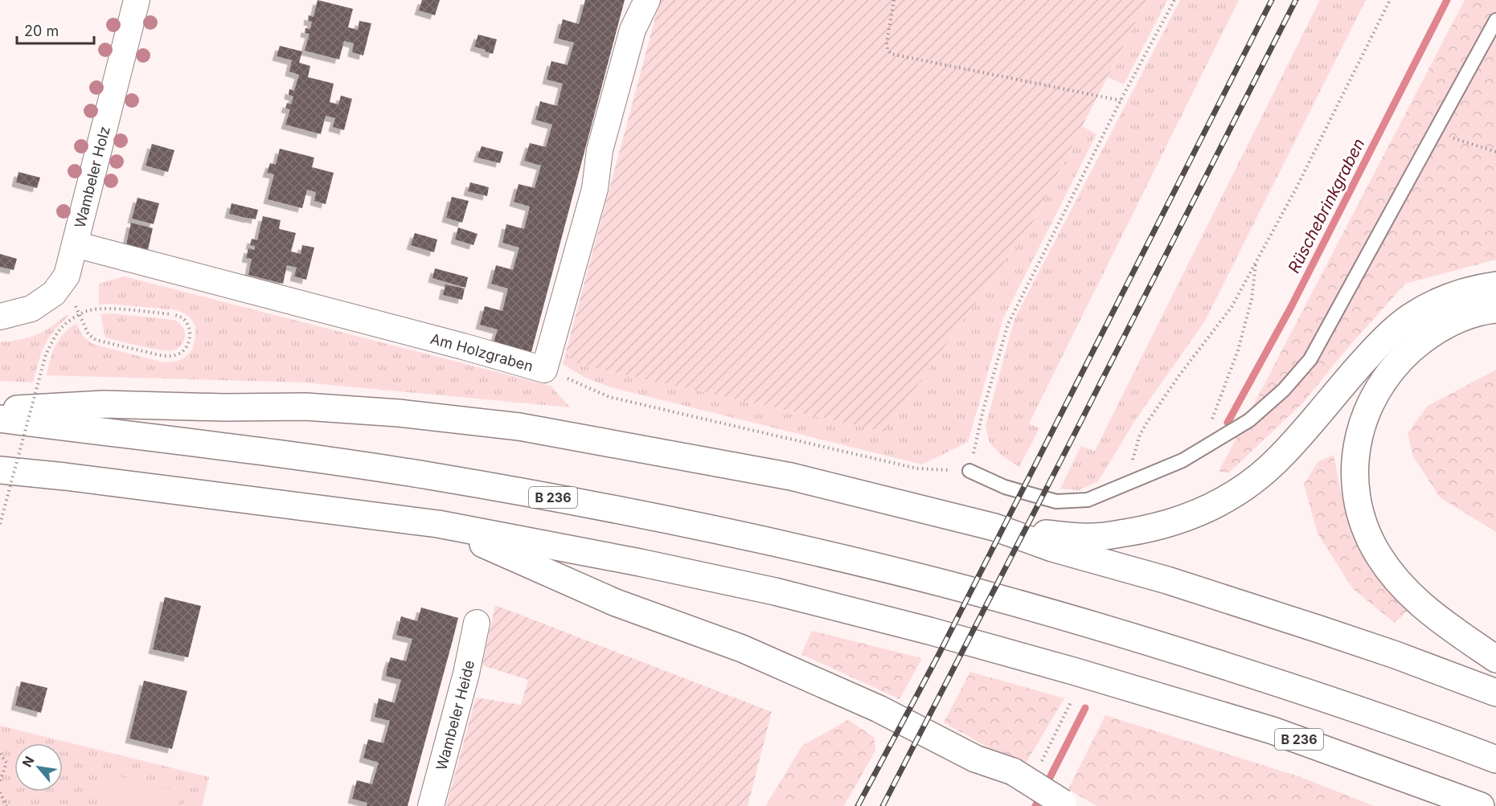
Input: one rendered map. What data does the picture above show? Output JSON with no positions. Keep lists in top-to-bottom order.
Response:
{
  "streets": {
    "highway": ["B 236"],
    "street": ["Wambeler Holz", "Am Holzgraben", "Wambeler Heide"]
  },
  "crossings": [
    ["Wambeler Holz", "Am Holzgraben"]
  ],
  "water": ["Rüschebrinkgraben"],
  "scale_bar": "20 m",
  "north": "top left"
}
